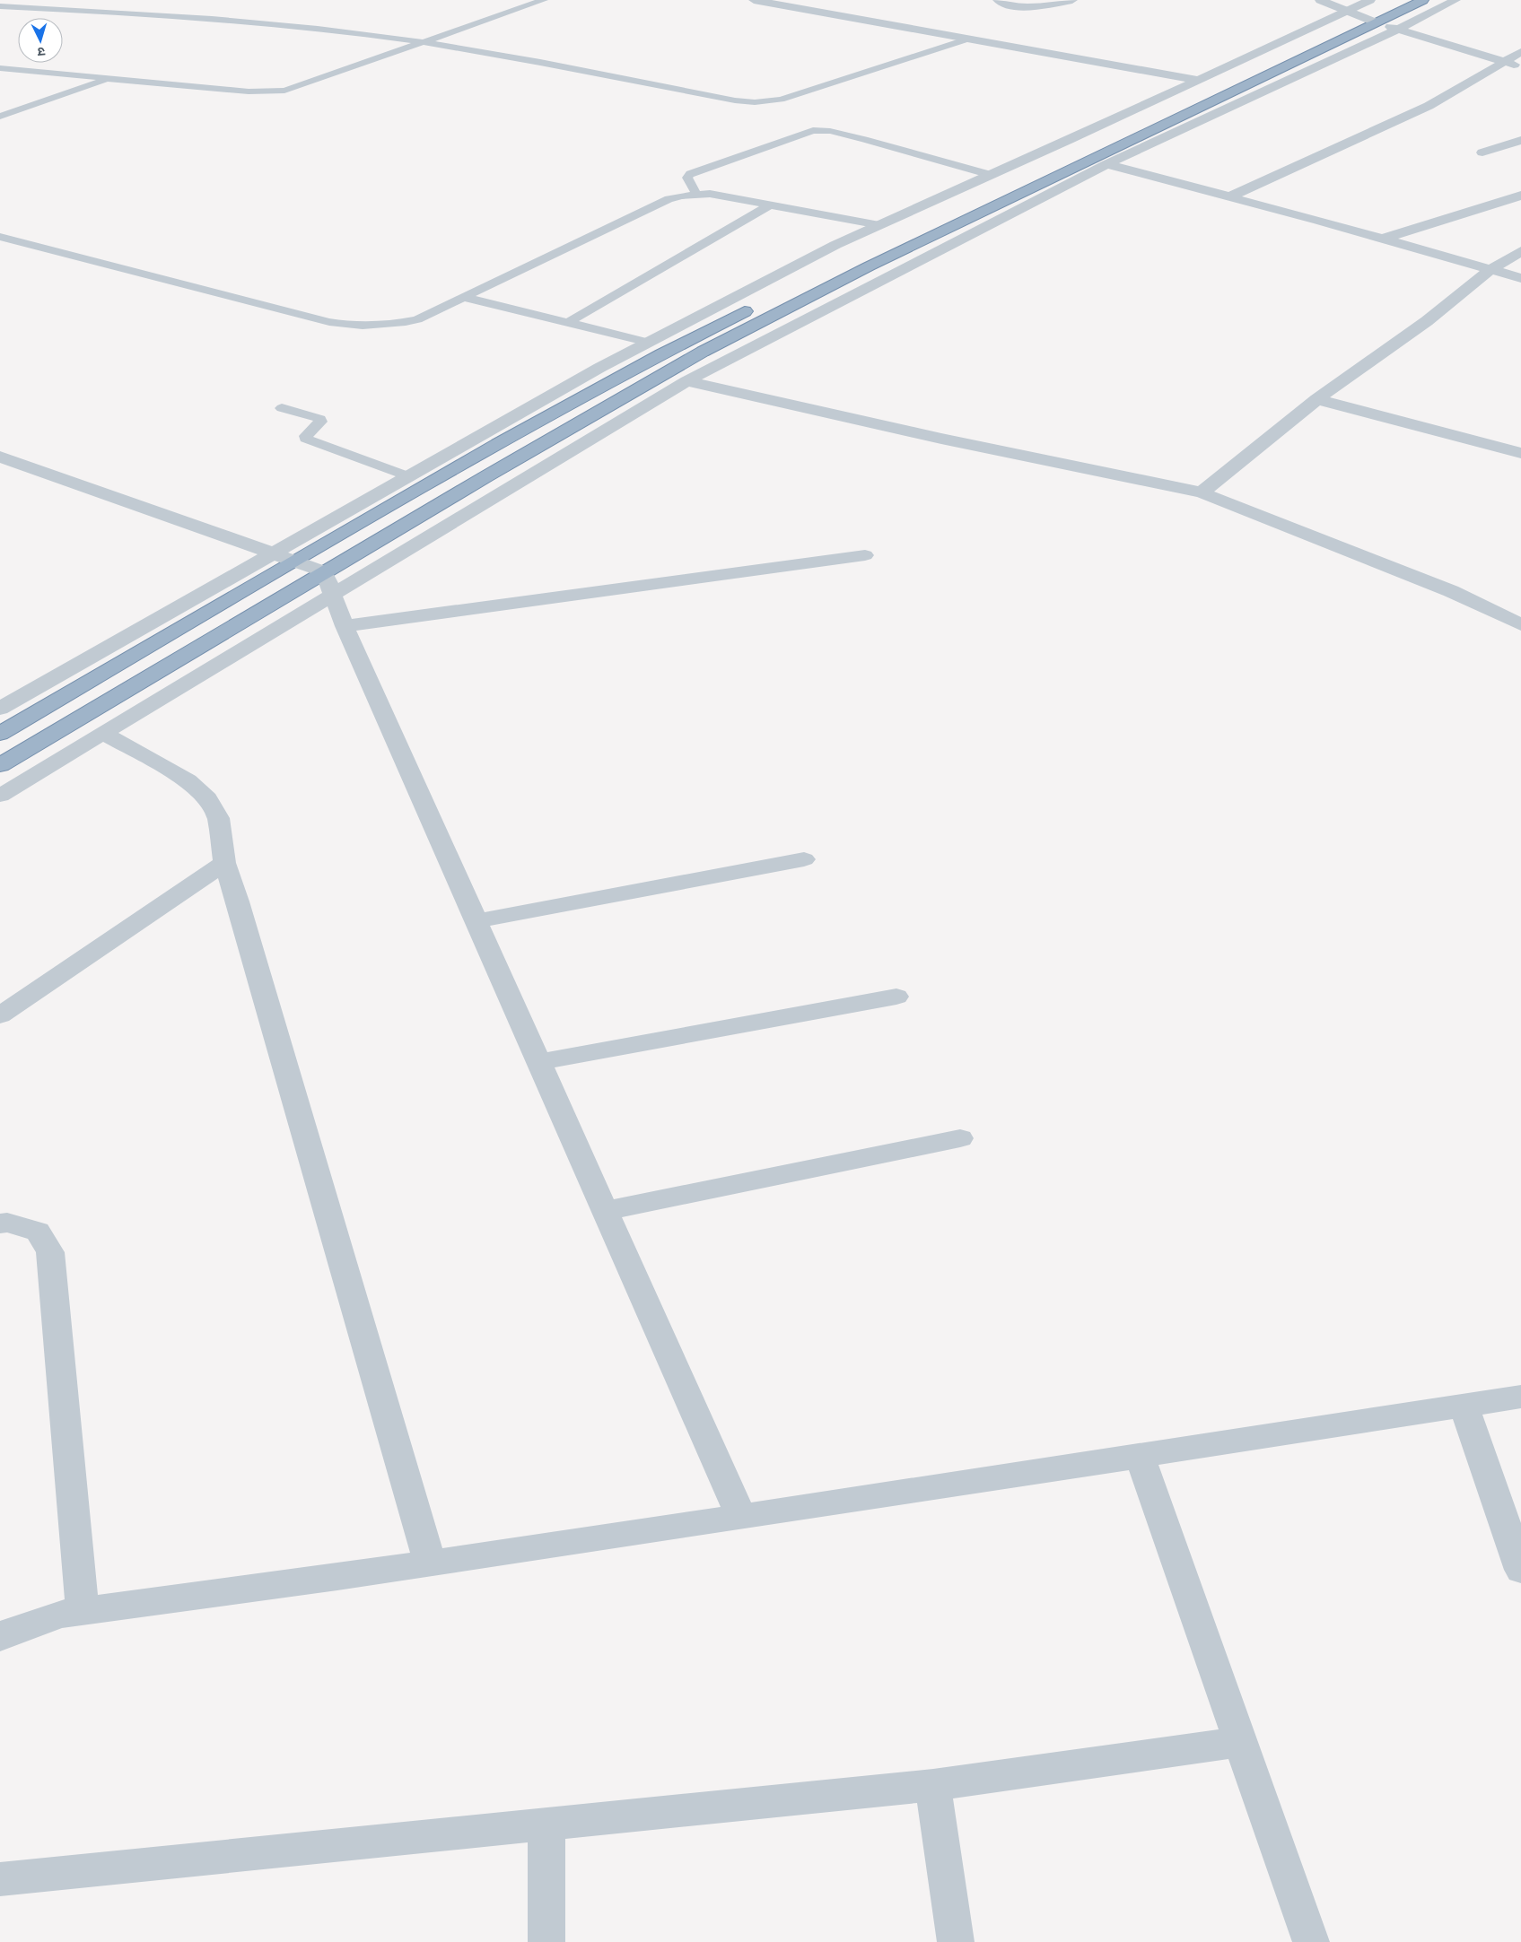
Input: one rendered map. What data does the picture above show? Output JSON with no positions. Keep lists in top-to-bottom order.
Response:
{
  "north": "bottom"
}
